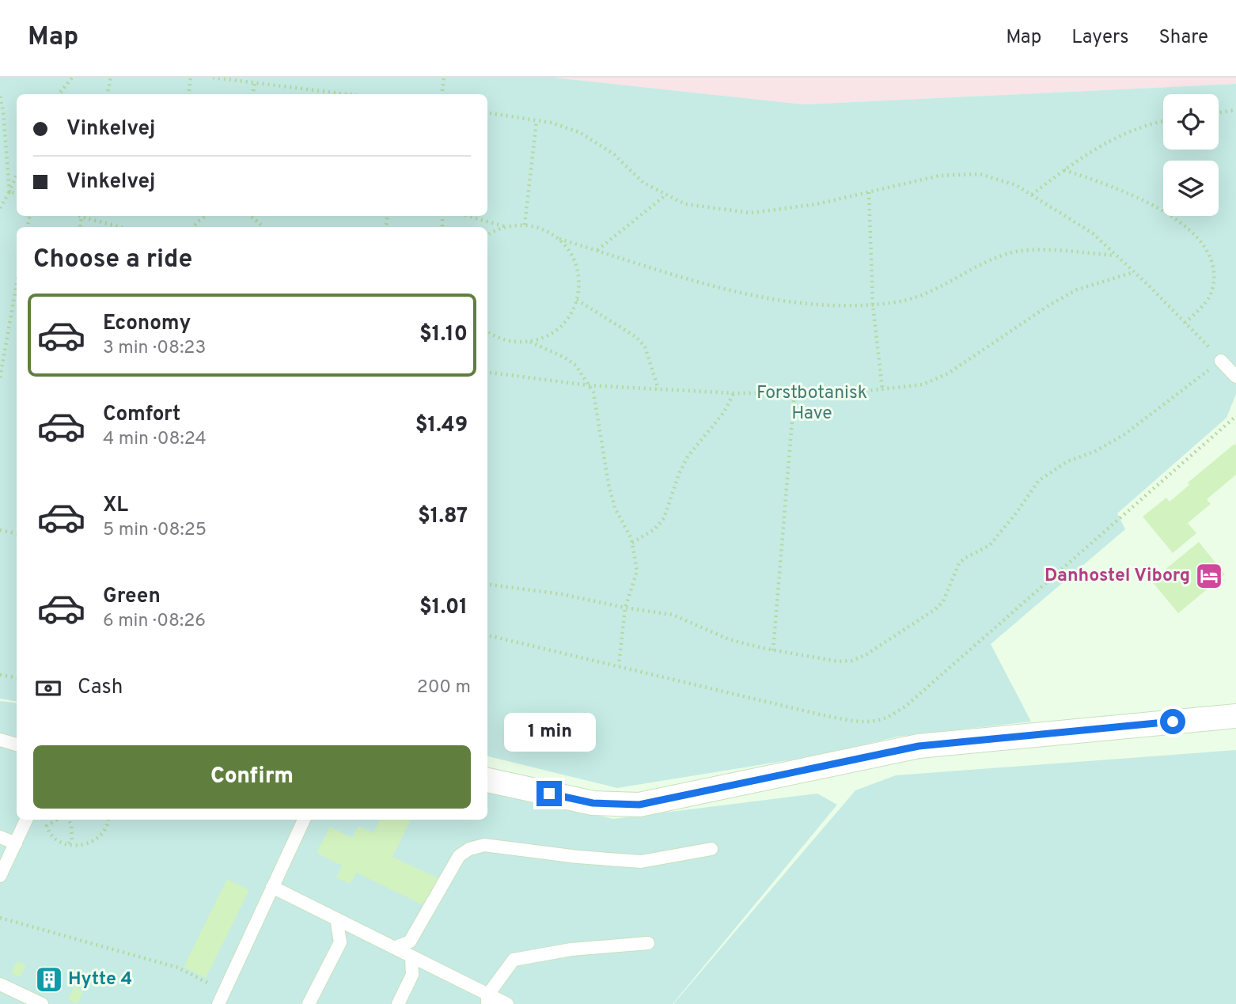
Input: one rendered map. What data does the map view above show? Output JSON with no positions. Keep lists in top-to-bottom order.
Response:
{
  "parks": ["Forstbotanisk Have"],
  "places": {
    "hotel": ["Danhostel Viborg"],
    "building": ["Hytte 4"]
  },
  "page": {
    "header": "Map",
    "nav": ["Map", "Layers", "Share"],
    "banner": ["Vinkelvej", "Vinkelvej"],
    "heading": "Choose a ride",
    "list": [
      {
        "name": "Economy",
        "note": "3 min · 08:23",
        "value": "$1.10"
      },
      {
        "name": "Comfort",
        "note": "4 min · 08:24",
        "value": "$1.49"
      },
      {
        "name": "XL",
        "note": "5 min · 08:25",
        "value": "$1.87"
      },
      {
        "name": "Green",
        "note": "6 min · 08:26",
        "value": "$1.01"
      }
    ],
    "pay": ["Cash", "200 m"],
    "bubble": "1 min",
    "buttons": "Confirm"
  }
}
